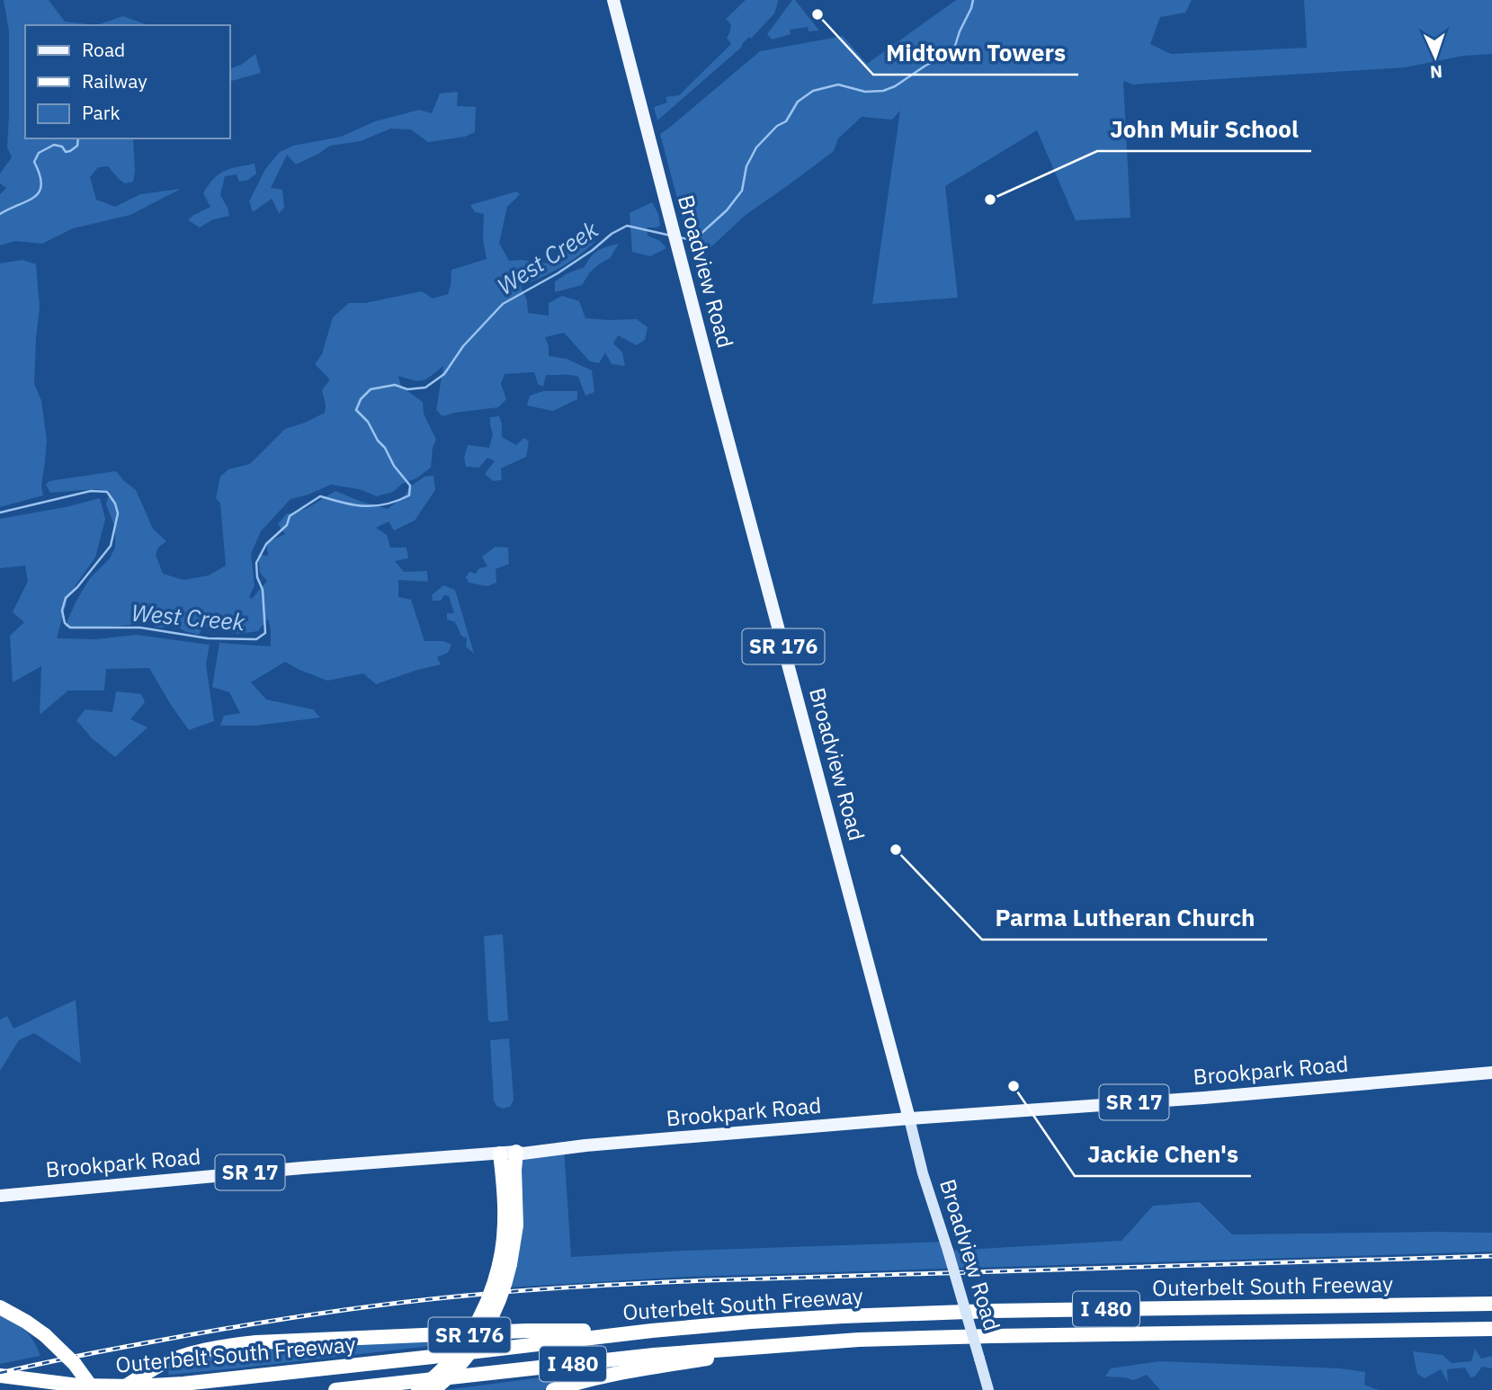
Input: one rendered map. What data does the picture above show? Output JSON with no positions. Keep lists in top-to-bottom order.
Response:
{
  "streets": {
    "highway": ["SR 176", "Outerbelt South Freeway", "I 480"],
    "main road": ["Broadview Road", "Brookpark Road", "SR 17"]
  },
  "crossings": [
    ["Broadview Road", "Brookpark Road"],
    ["SR 176", "Brookpark Road"]
  ],
  "water": ["West Creek"],
  "places": [
    "Midtown Towers",
    "John Muir School",
    "Parma Lutheran Church",
    "Jackie Chen's"
  ],
  "legend": ["Road", "Railway", "Park"],
  "north": "bottom"
}
